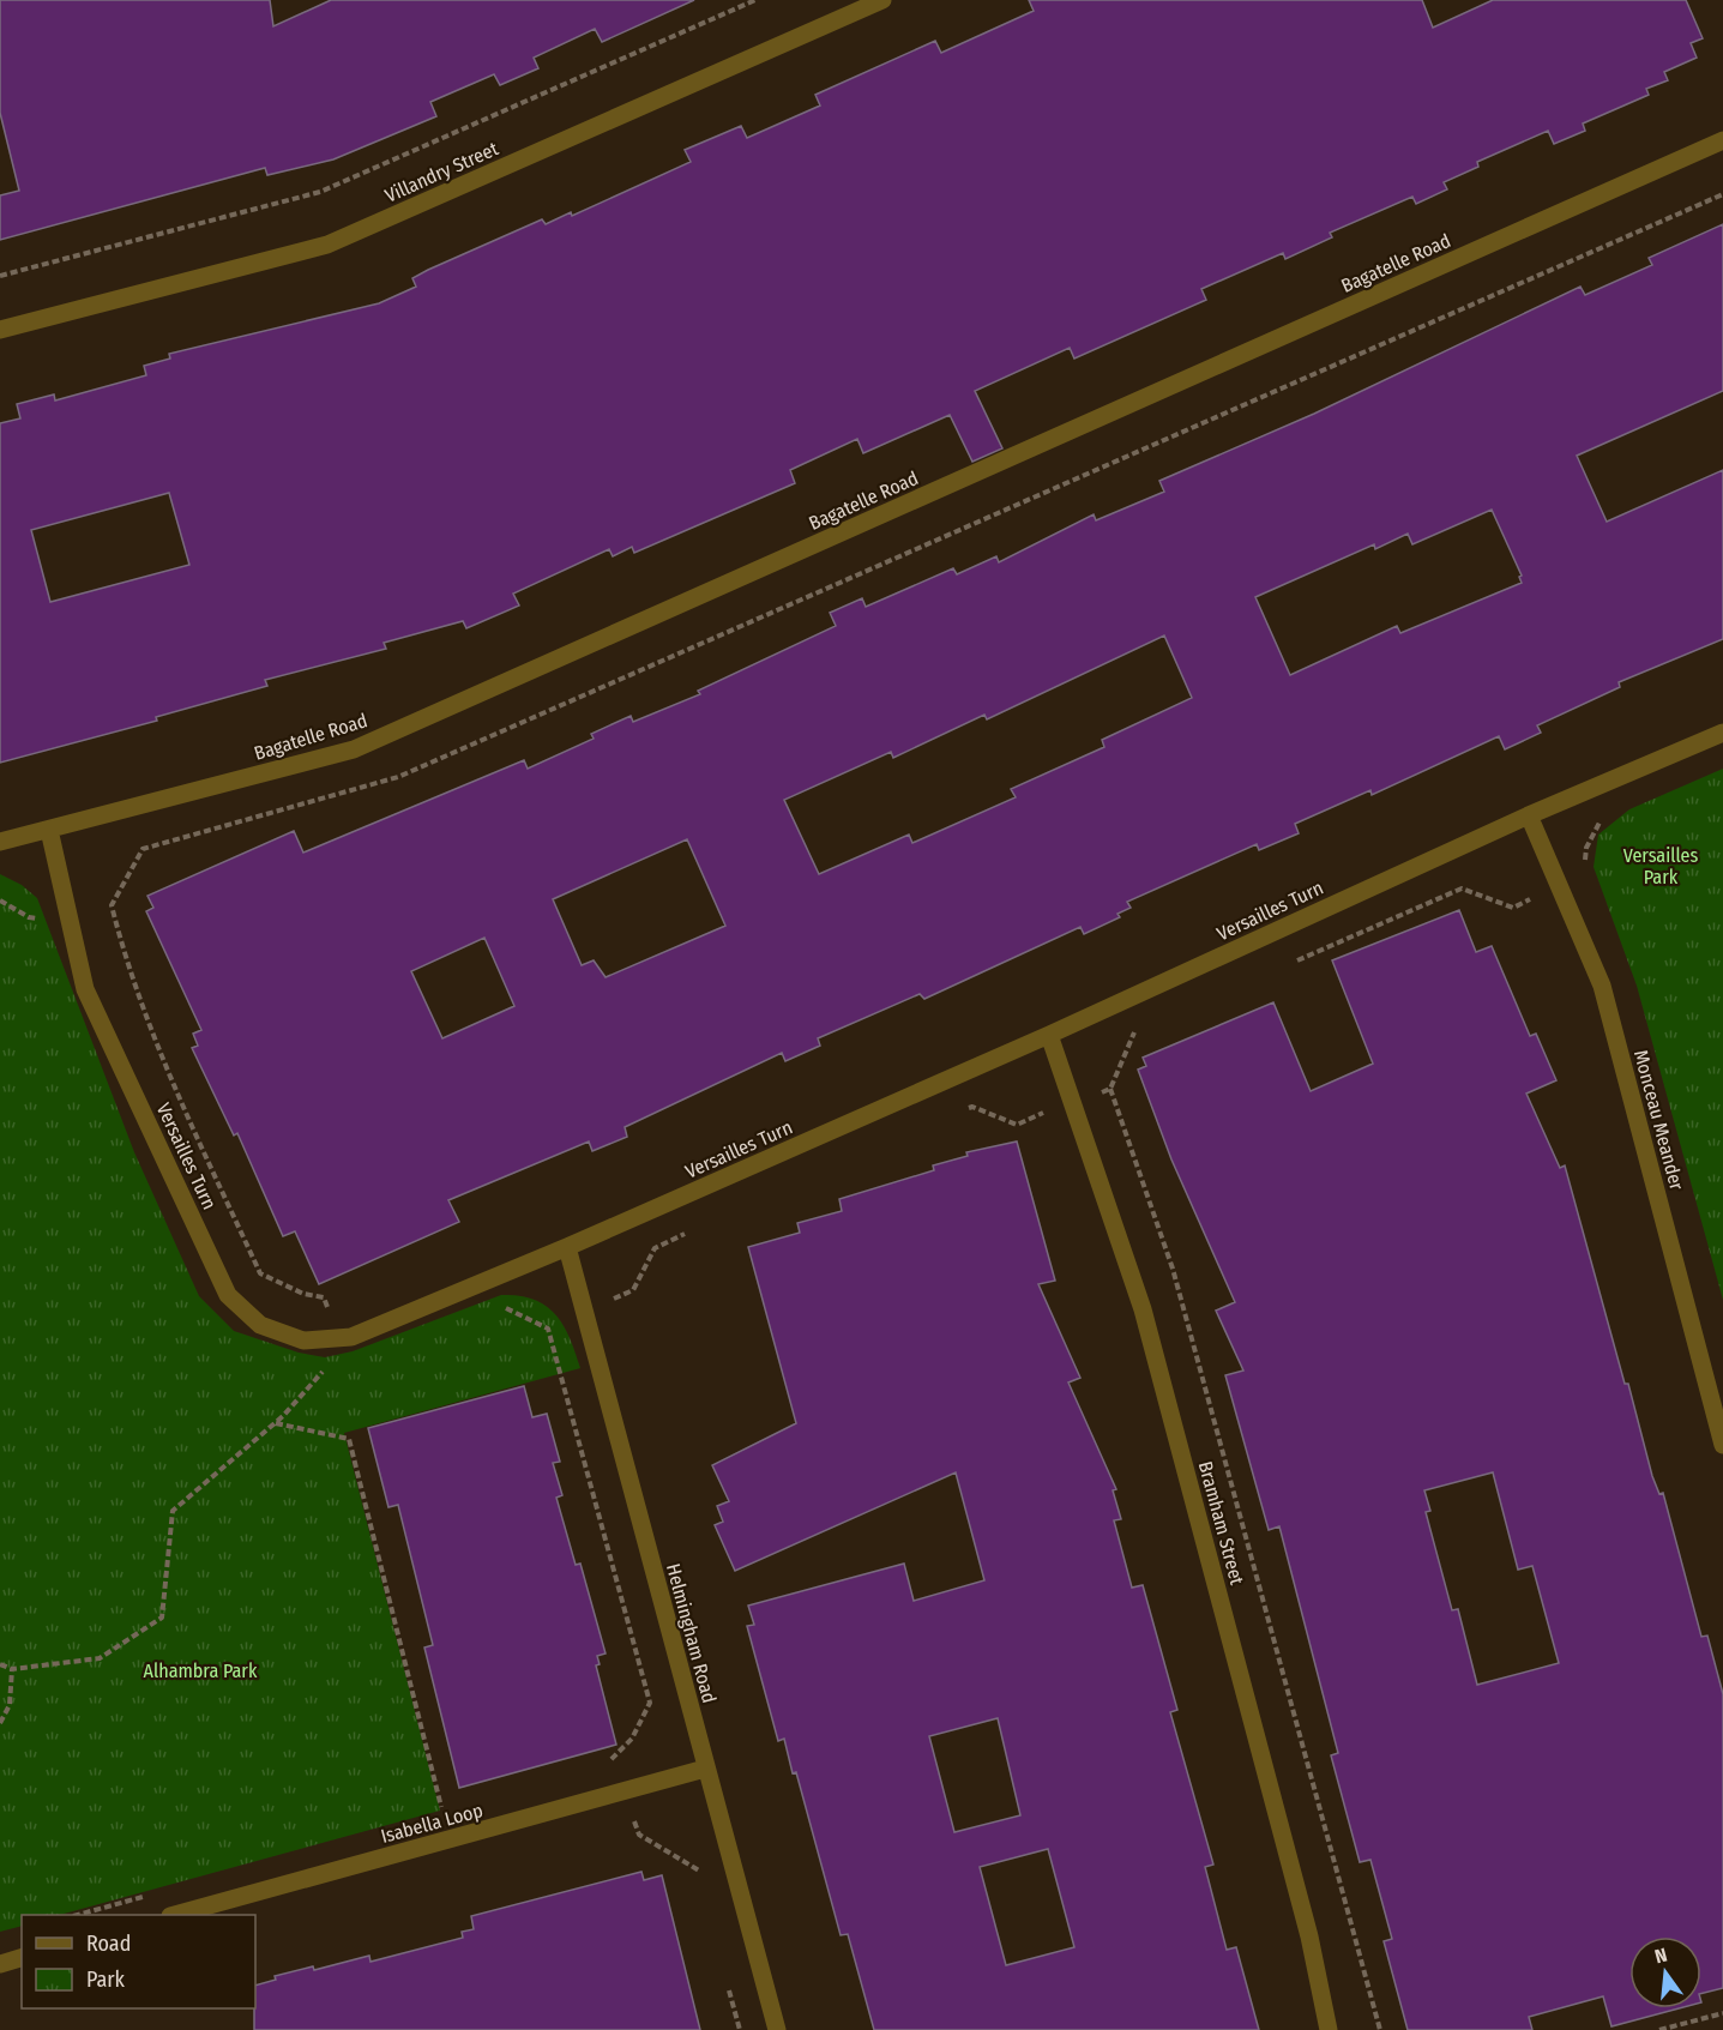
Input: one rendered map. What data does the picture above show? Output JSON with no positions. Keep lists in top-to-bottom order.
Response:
{
  "streets": {
    "street": [
      "Villandry Street",
      "Bagatelle Road",
      "Versailles Turn",
      "Monceau Meander",
      "Bramham Street",
      "Helmingham Road",
      "Isabella Loop"
    ]
  },
  "crossings": [
    ["Bagatelle Road", "Versailles Turn"],
    ["Versailles Turn", "Monceau Meander"],
    ["Versailles Turn", "Bramham Street"],
    ["Versailles Turn", "Helmingham Road"],
    ["Helmingham Road", "Isabella Loop"]
  ],
  "parks": ["Versailles Park", "Alhambra Park"],
  "legend": ["Road", "Park"],
  "north": "top"
}
